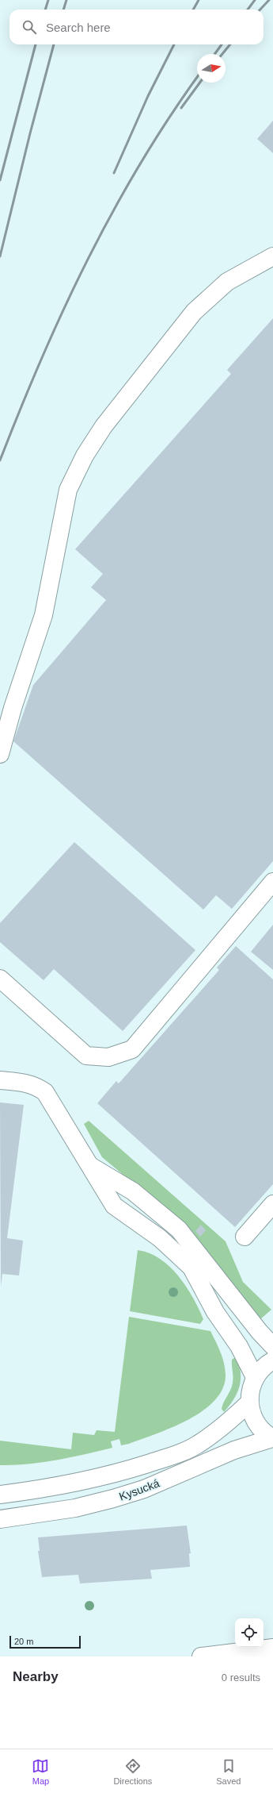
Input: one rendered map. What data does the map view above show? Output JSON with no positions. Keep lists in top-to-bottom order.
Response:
{
  "streets": {
    "street": ["Kysucká"]
  },
  "scale_bar": "20 m",
  "north": "right",
  "page": {
    "search": "Search here",
    "scale": "20 m",
    "heading": ["Nearby", "0 results"],
    "nav": ["Map", "Directions", "Saved"]
  }
}
